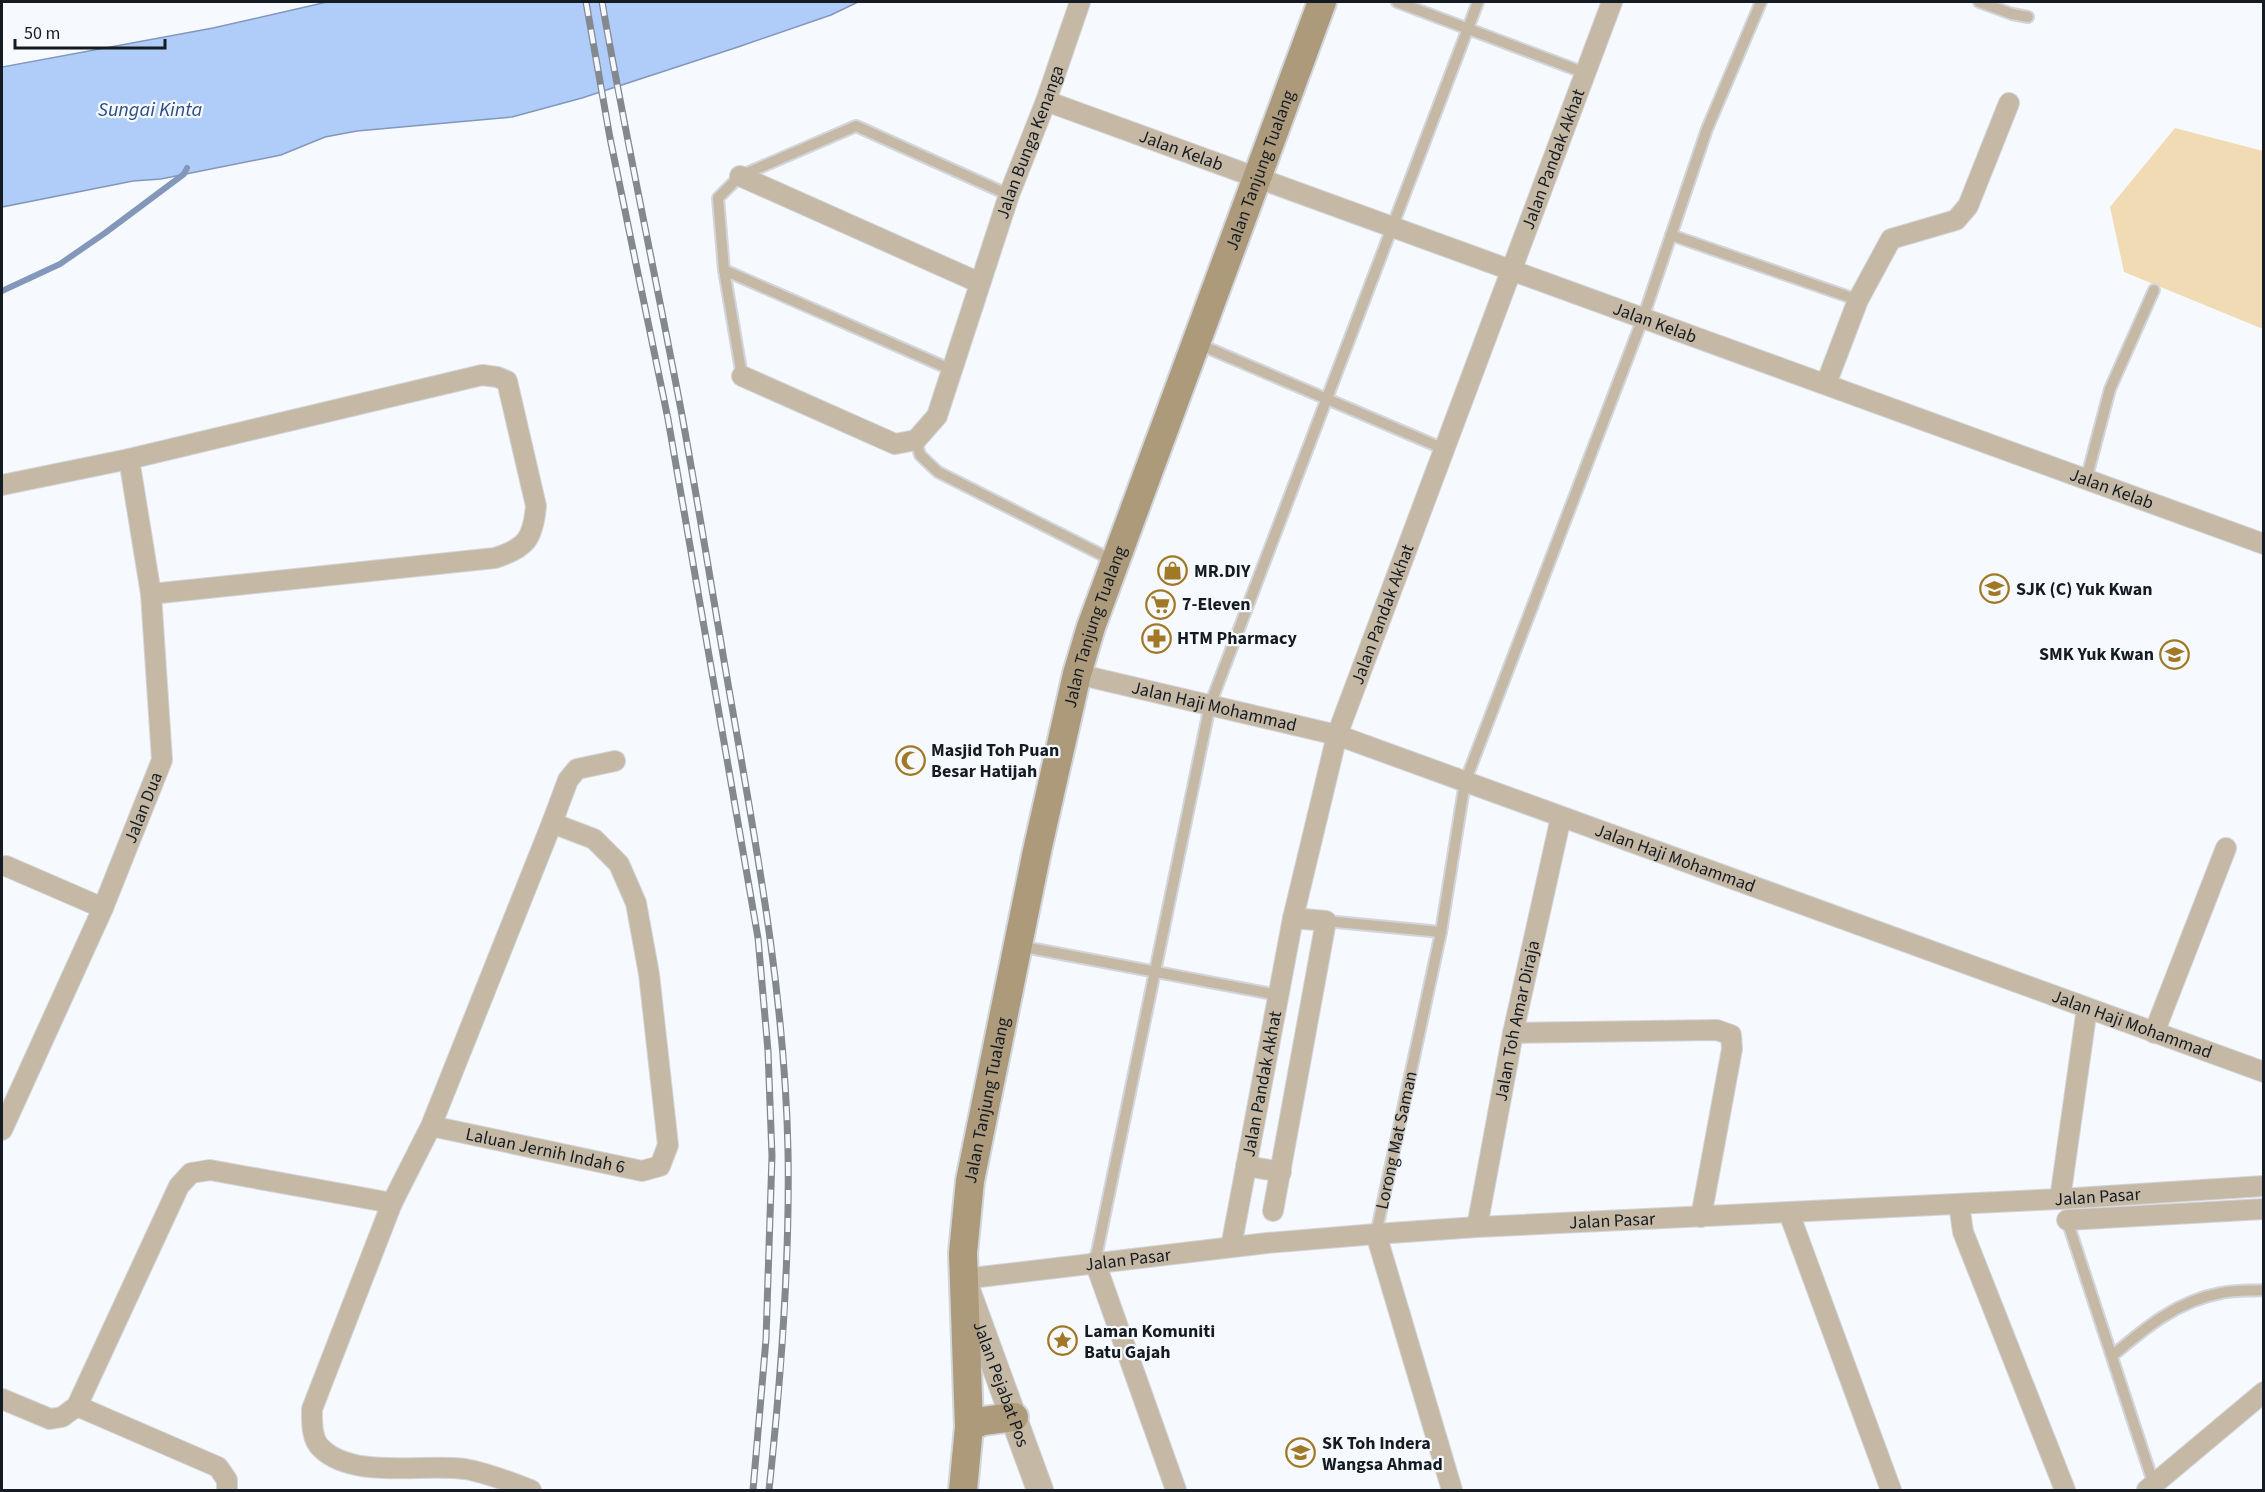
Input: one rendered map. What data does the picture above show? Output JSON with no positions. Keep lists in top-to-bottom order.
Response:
{
  "streets": {
    "main road": ["Jalan Tanjung Tualang"],
    "street": [
      "Jalan Bunga Kenanga",
      "Jalan Kelab",
      "Jalan Pandak Akhat",
      "Jalan Haji Mohammad",
      "Jalan Dua",
      "Jalan Toh Amar Diraja",
      "Lorong Mat Saman",
      "Laluan Jernih Indah 6",
      "Jalan Pasar",
      "Jalan Pejabat Pos"
    ]
  },
  "crossings": [
    ["Jalan Bunga Kenanga", "Jalan Kelab"],
    ["Jalan Kelab", "Jalan Pandak Akhat"],
    ["Jalan Kelab", "Jalan Tanjung Tualang"],
    ["Jalan Kelab", "Lorong Mat Saman"],
    ["Jalan Pandak Akhat", "Jalan Haji Mohammad"],
    ["Jalan Pandak Akhat", "Jalan Pasar"],
    ["Jalan Tanjung Tualang", "Jalan Haji Mohammad"],
    ["Jalan Tanjung Tualang", "Jalan Pasar"],
    ["Jalan Tanjung Tualang", "Jalan Pejabat Pos"],
    ["Jalan Haji Mohammad", "Jalan Toh Amar Diraja"],
    ["Jalan Haji Mohammad", "Lorong Mat Saman"],
    ["Jalan Toh Amar Diraja", "Jalan Pasar"],
    ["Lorong Mat Saman", "Jalan Pasar"],
    ["Jalan Pasar", "Jalan Pejabat Pos"]
  ],
  "water": ["Sungai Kinta"],
  "places": {
    "shop": ["MR.DIY"],
    "school or university": ["SJK (C) Yuk Kwan", "SMK Yuk Kwan", "SK Toh Indera Wangsa Ahmad"],
    "supermarket": ["7-Eleven"],
    "pharmacy": ["HTM Pharmacy"],
    "mosque": ["Masjid Toh Puan Besar Hatijah"],
    "place": ["Laman Komuniti Batu Gajah"]
  },
  "scale_bar": "50 m"
}
